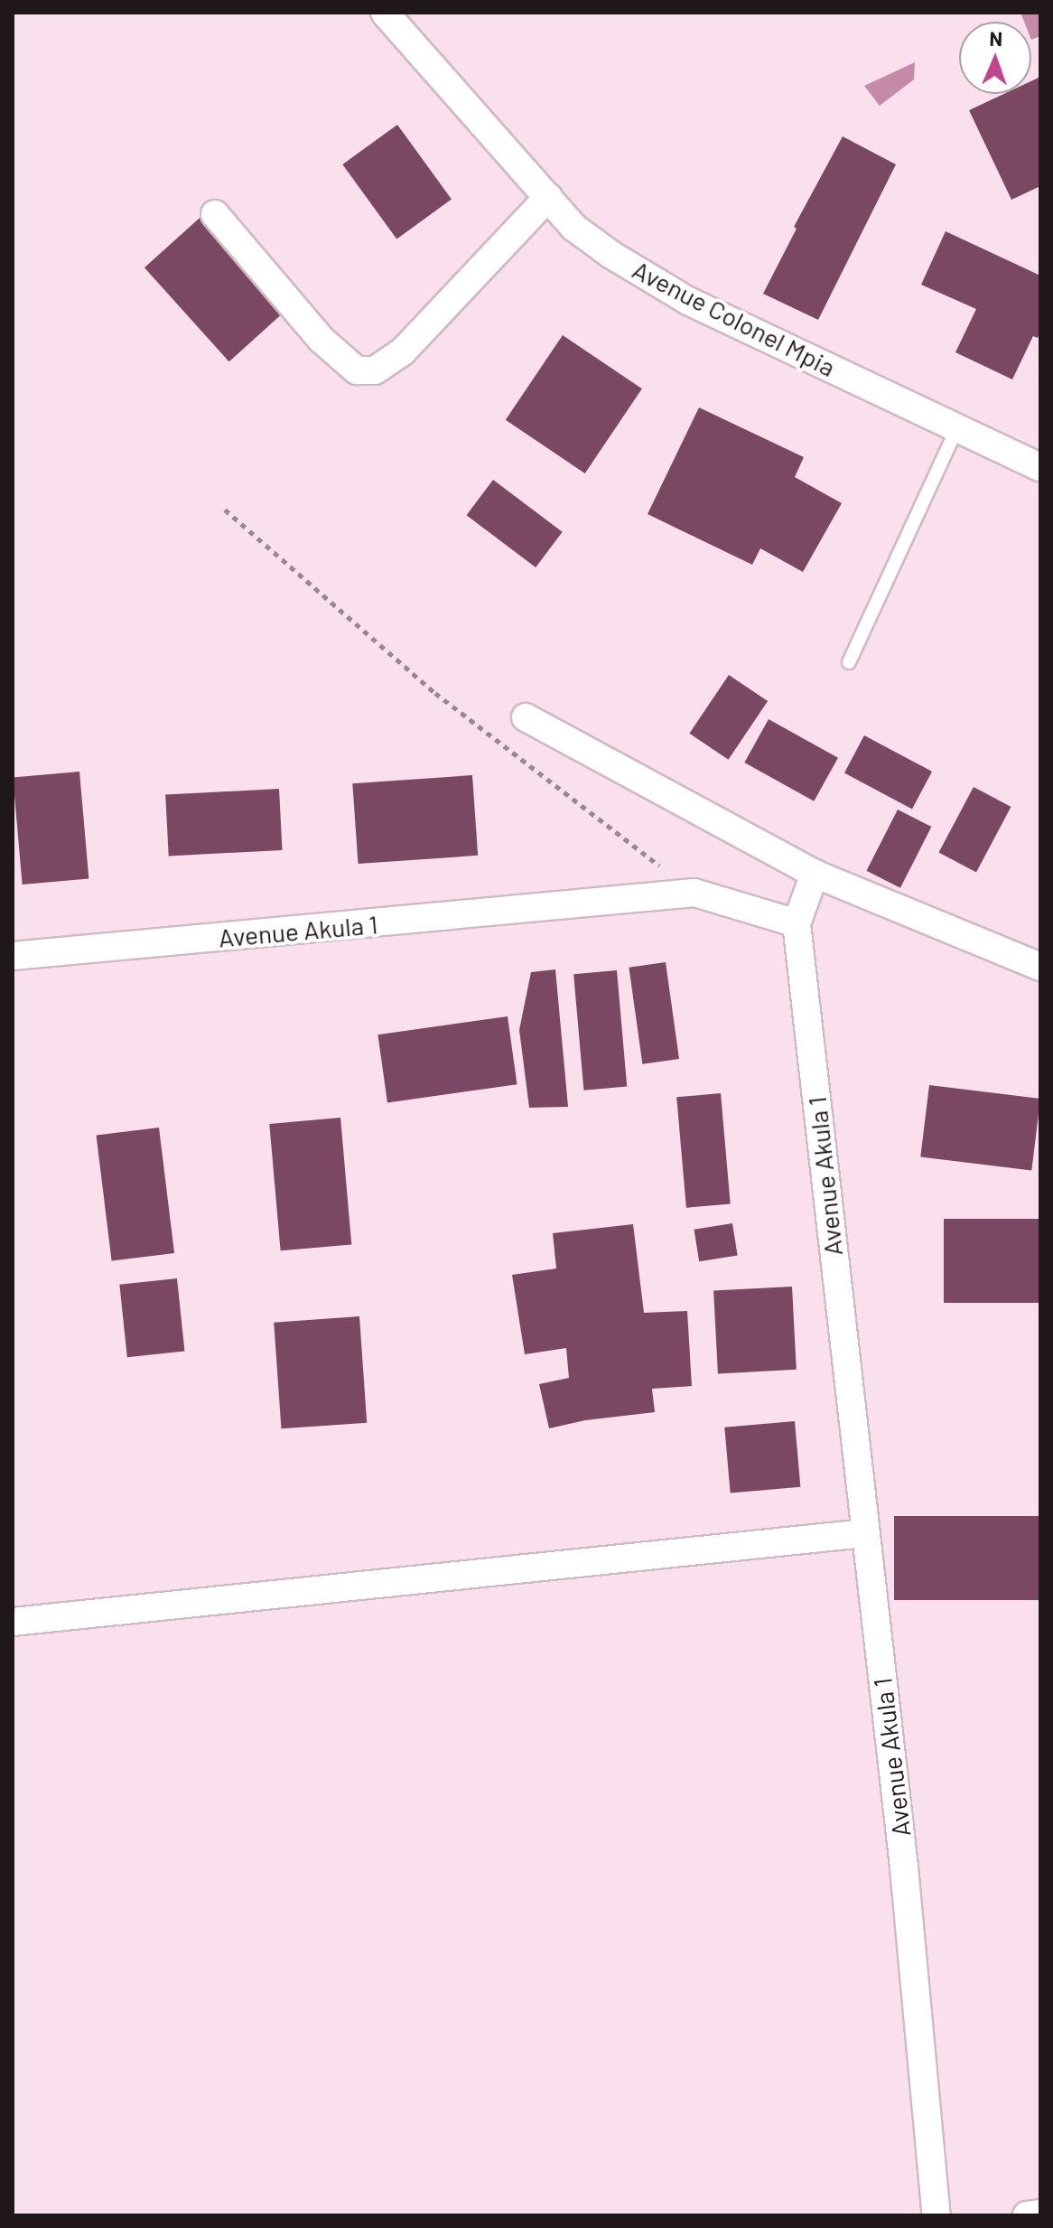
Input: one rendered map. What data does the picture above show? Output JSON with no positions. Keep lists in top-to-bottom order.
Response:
{
  "streets": {
    "street": ["Avenue Colonel Mpia", "Avenue Akula 1"]
  },
  "north": "top"
}
